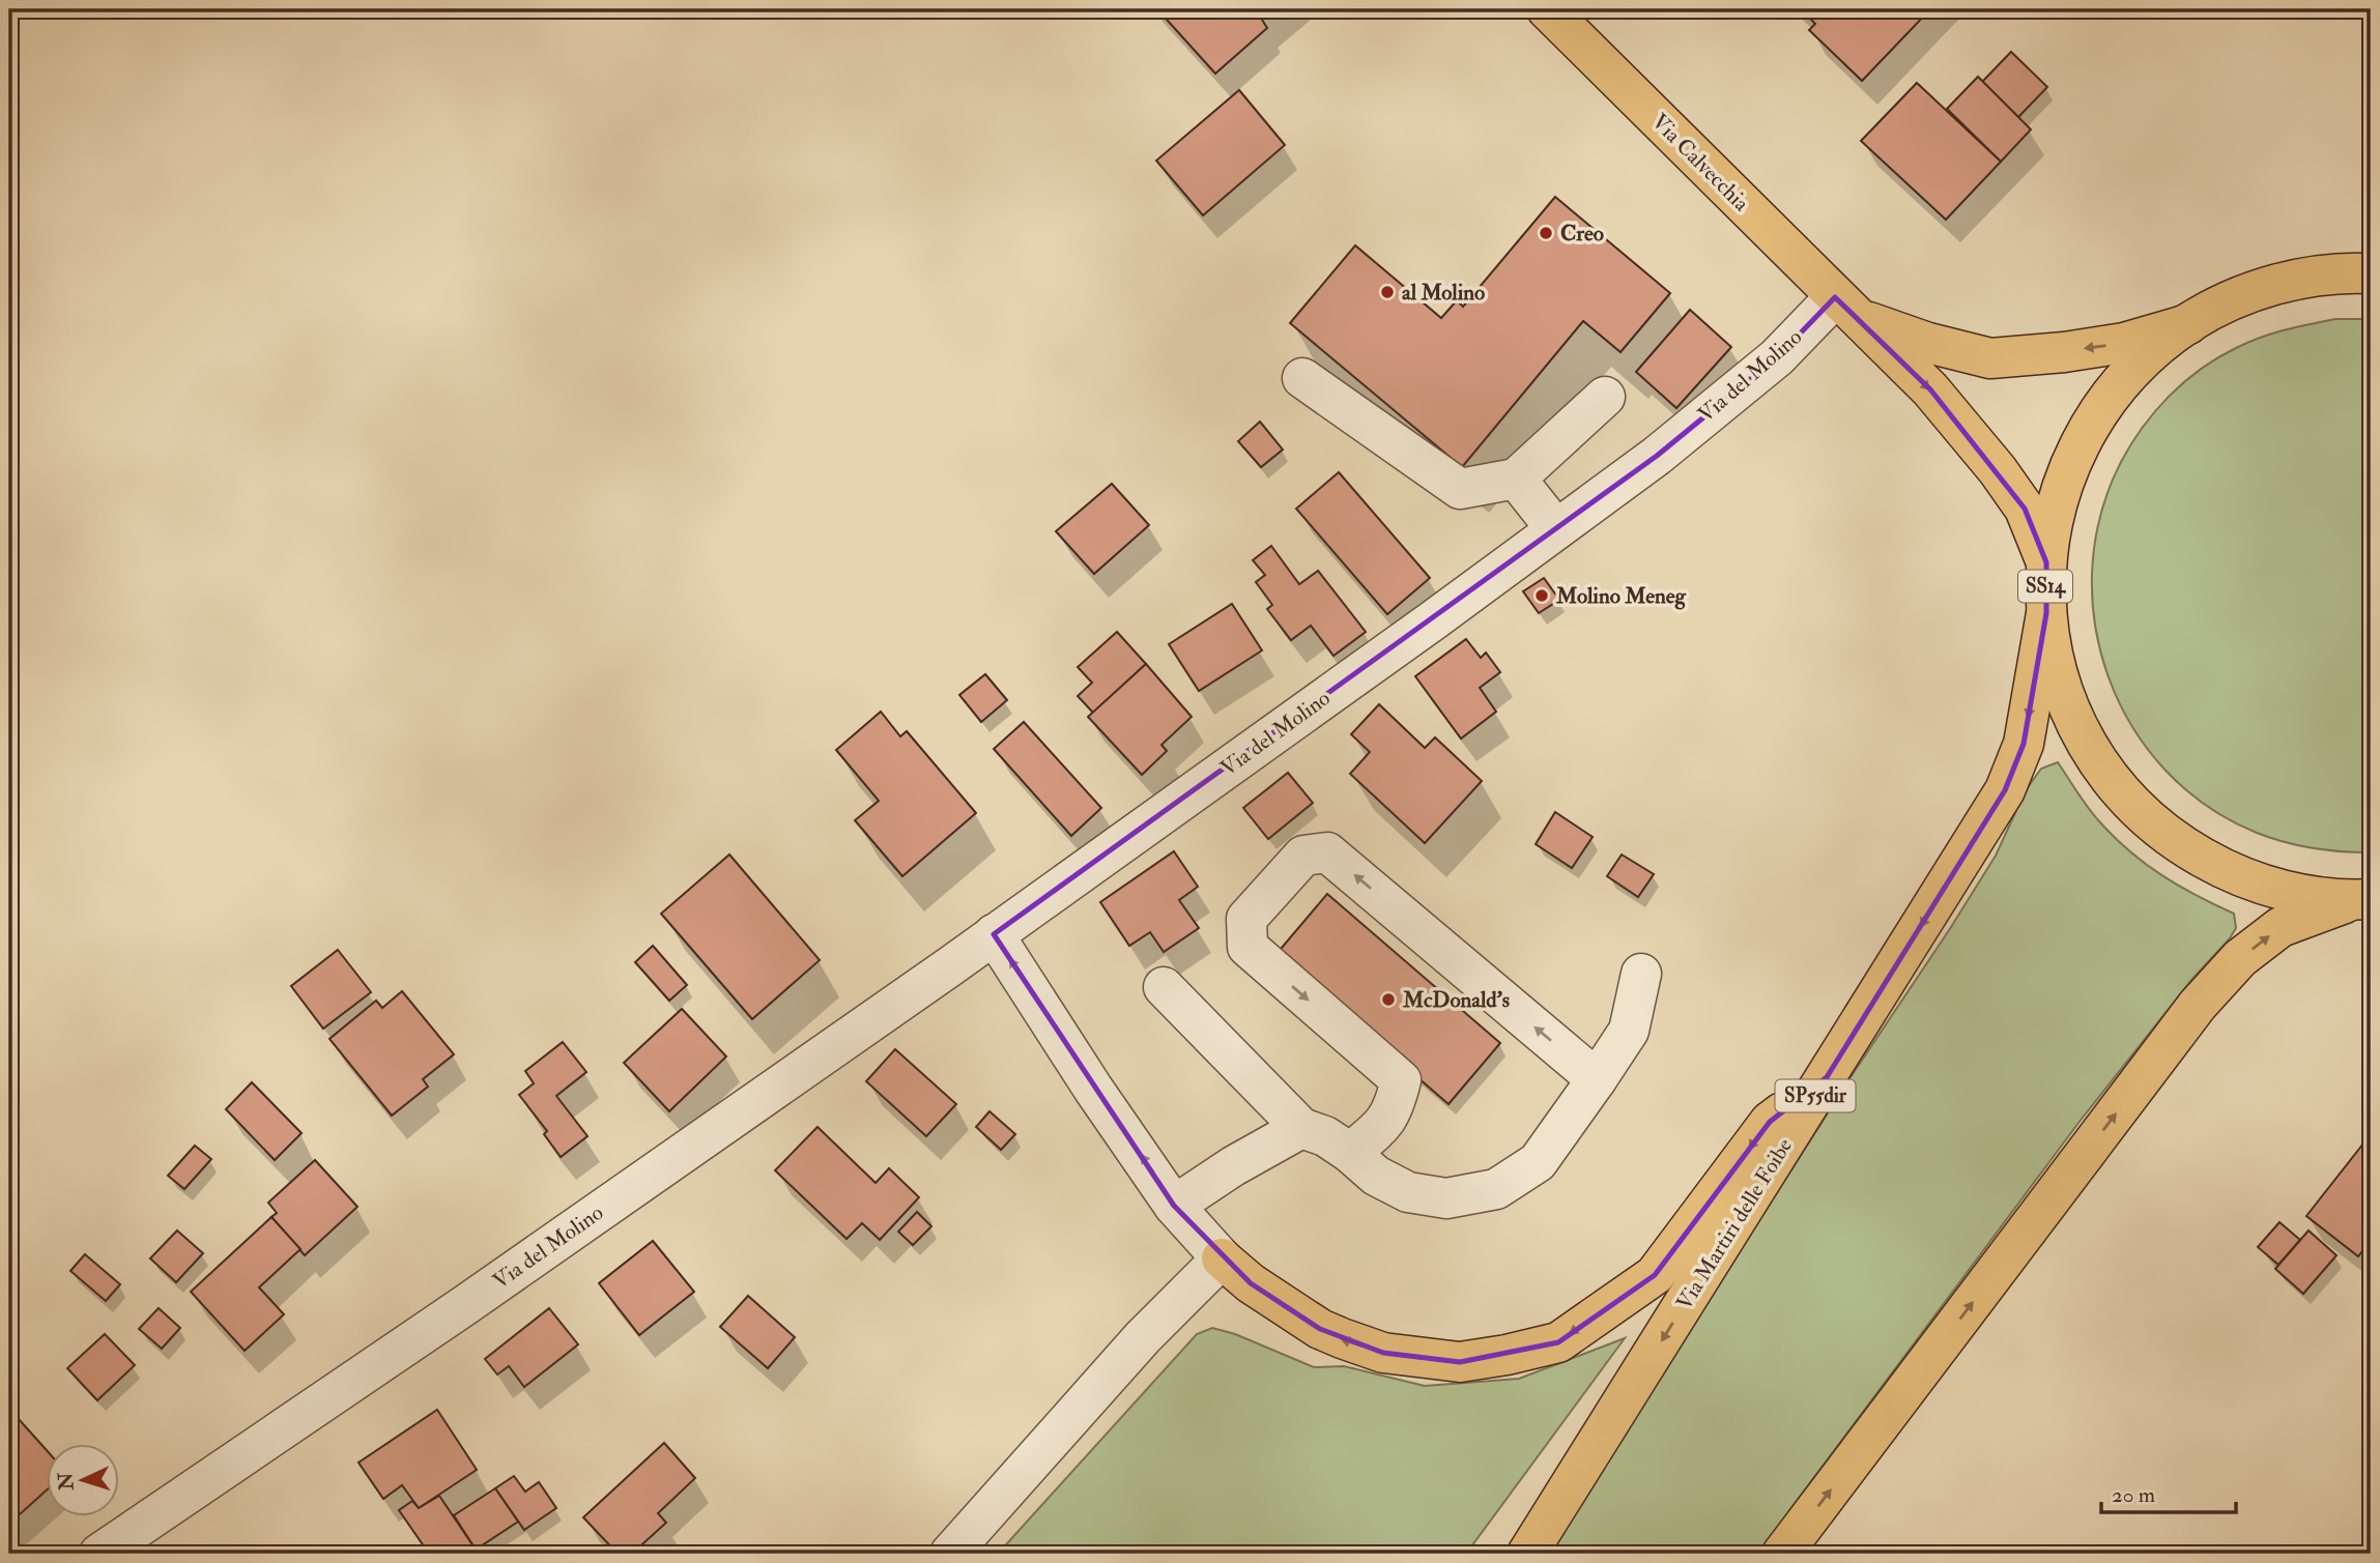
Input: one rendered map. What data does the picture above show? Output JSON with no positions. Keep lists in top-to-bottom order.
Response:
{
  "streets": {
    "main road": [
      "Via Calvecchia",
      "SS14",
      "SP55dir",
      "Via Martiri delle Foibe"
    ],
    "street": ["Via del Molino"]
  },
  "crossings": [
    ["Via Calvecchia", "Via del Molino"],
    ["Via Calvecchia", "SS14"],
    ["SS14", "Via Martiri delle Foibe"]
  ],
  "places": [
    "Creo",
    "al Molino",
    "Molino Meneg",
    "McDonald's"
  ],
  "scale_bar": "20 m",
  "north": "left"
}
